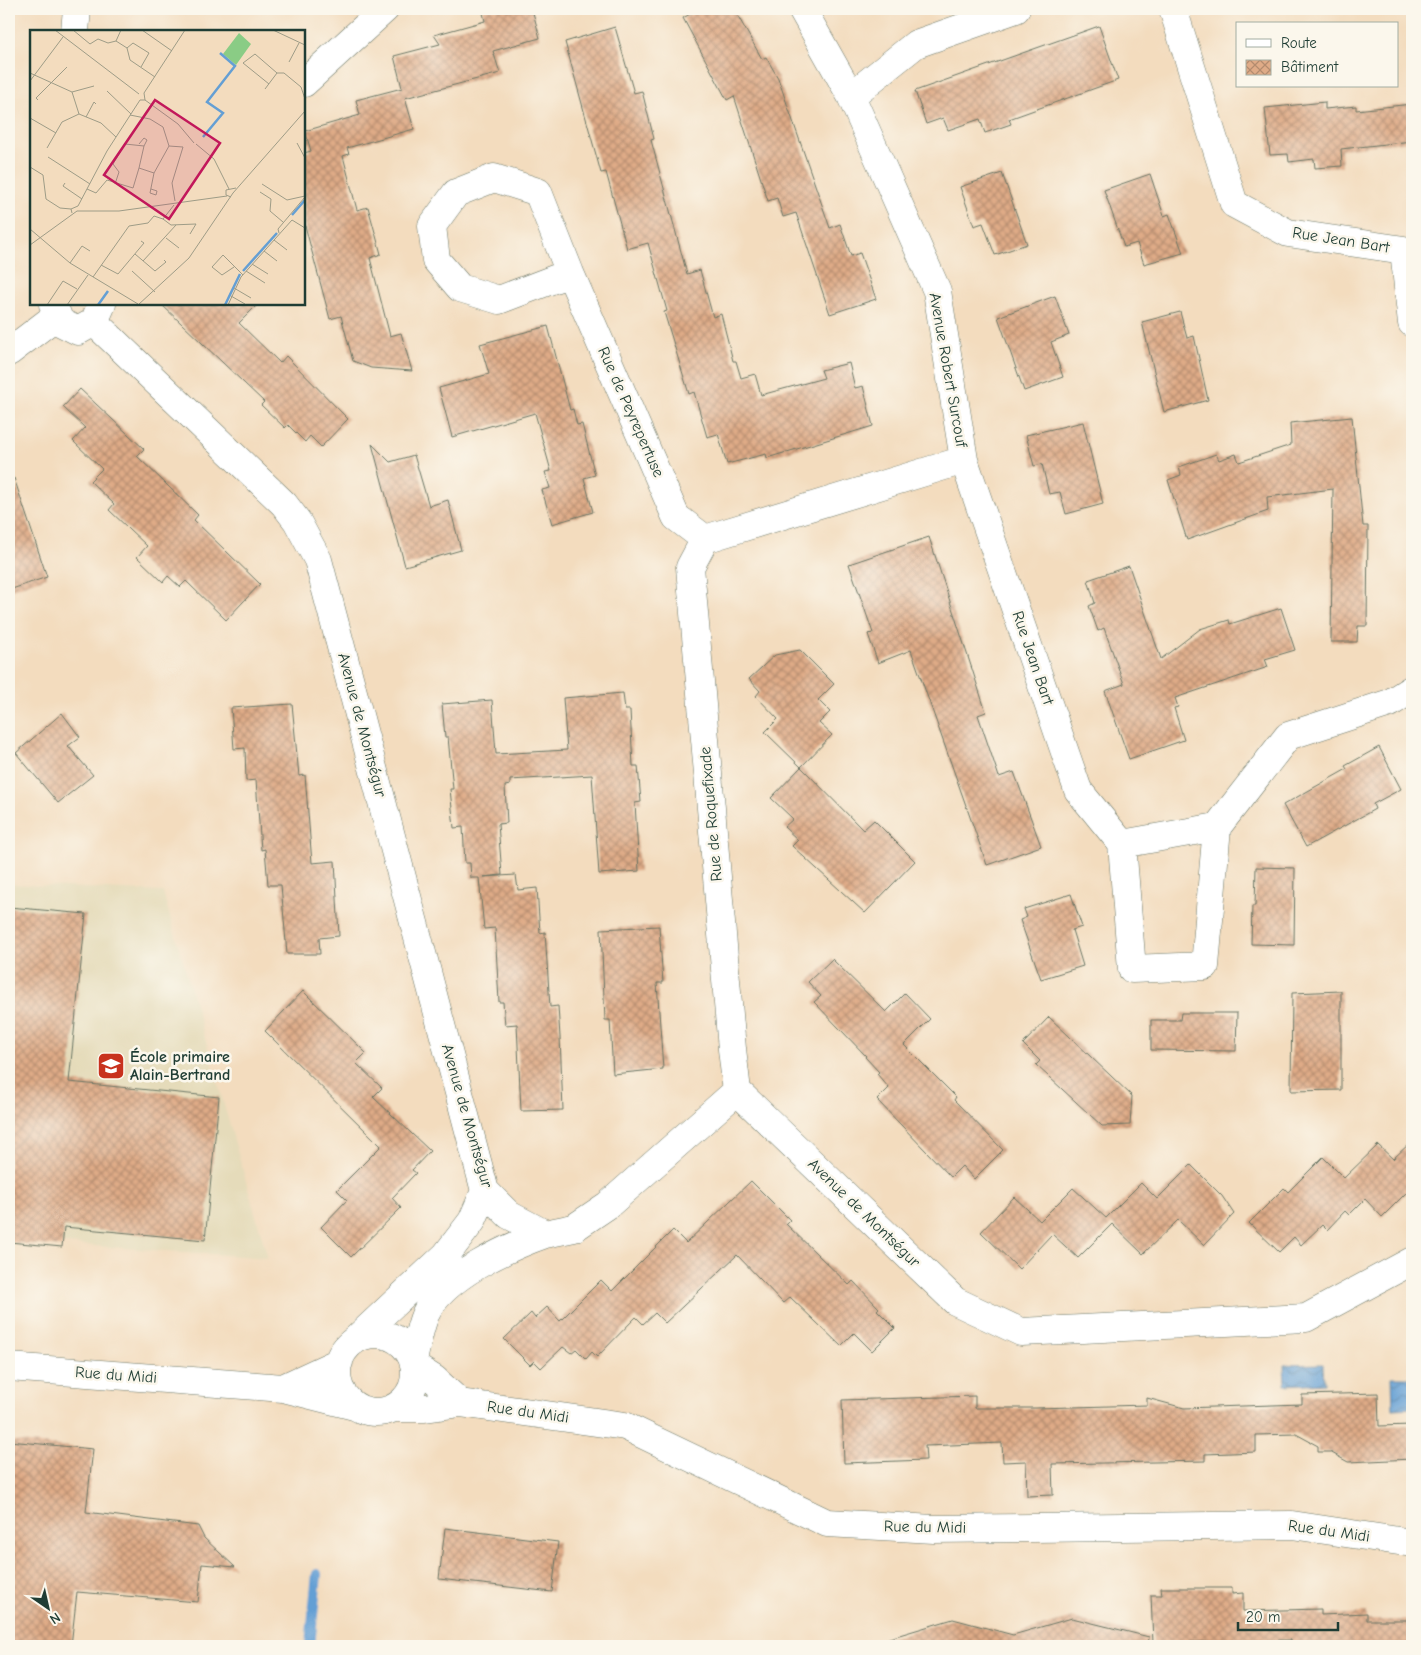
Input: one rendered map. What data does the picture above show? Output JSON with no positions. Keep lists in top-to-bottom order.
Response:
{
  "streets": {
    "street": [
      "Rue Jean Bart",
      "Avenue Robert Surcouf",
      "Rue de Peyrepertuse",
      "Avenue de Montségur",
      "Rue de Roquefixade",
      "Rue du Midi"
    ]
  },
  "crossings": [
    ["Rue Jean Bart", "Avenue Robert Surcouf"],
    ["Avenue Robert Surcouf", "Rue de Peyrepertuse"],
    ["Avenue Robert Surcouf", "Rue de Roquefixade"],
    ["Rue de Peyrepertuse", "Rue de Roquefixade"],
    ["Avenue de Montségur", "Rue de Roquefixade"]
  ],
  "places": {
    "school or university": ["École primaire Alain-Bertrand"]
  },
  "legend": ["Route", "Bâtiment"],
  "scale_bar": "20 m",
  "north": "bottom right"
}
